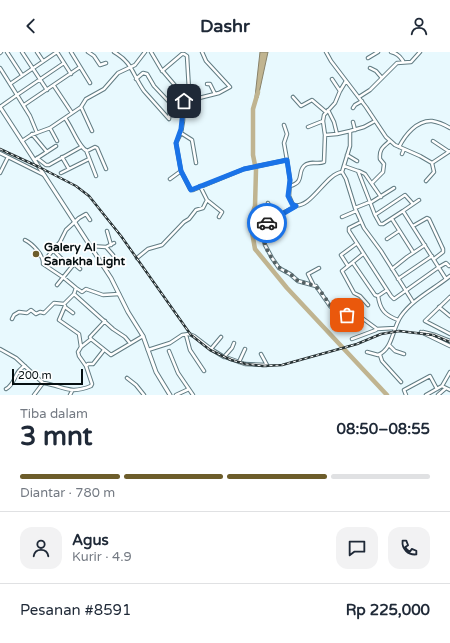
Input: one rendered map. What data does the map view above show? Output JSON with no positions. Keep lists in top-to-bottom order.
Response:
{
  "places": ["Galery Al Sanakha Light"],
  "scale_bar": "200 m",
  "page": {
    "header": "Dashr",
    "scale": "200 m",
    "heading": ["3 mnt", "Tiba dalam", "08:50–08:55"],
    "panel": [
      "Agus",
      "Kurir · 4.9",
      "Pesanan #8591",
      "Rp 225,000"
    ],
    "bar": "Diantar · 780 m"
  }
}
